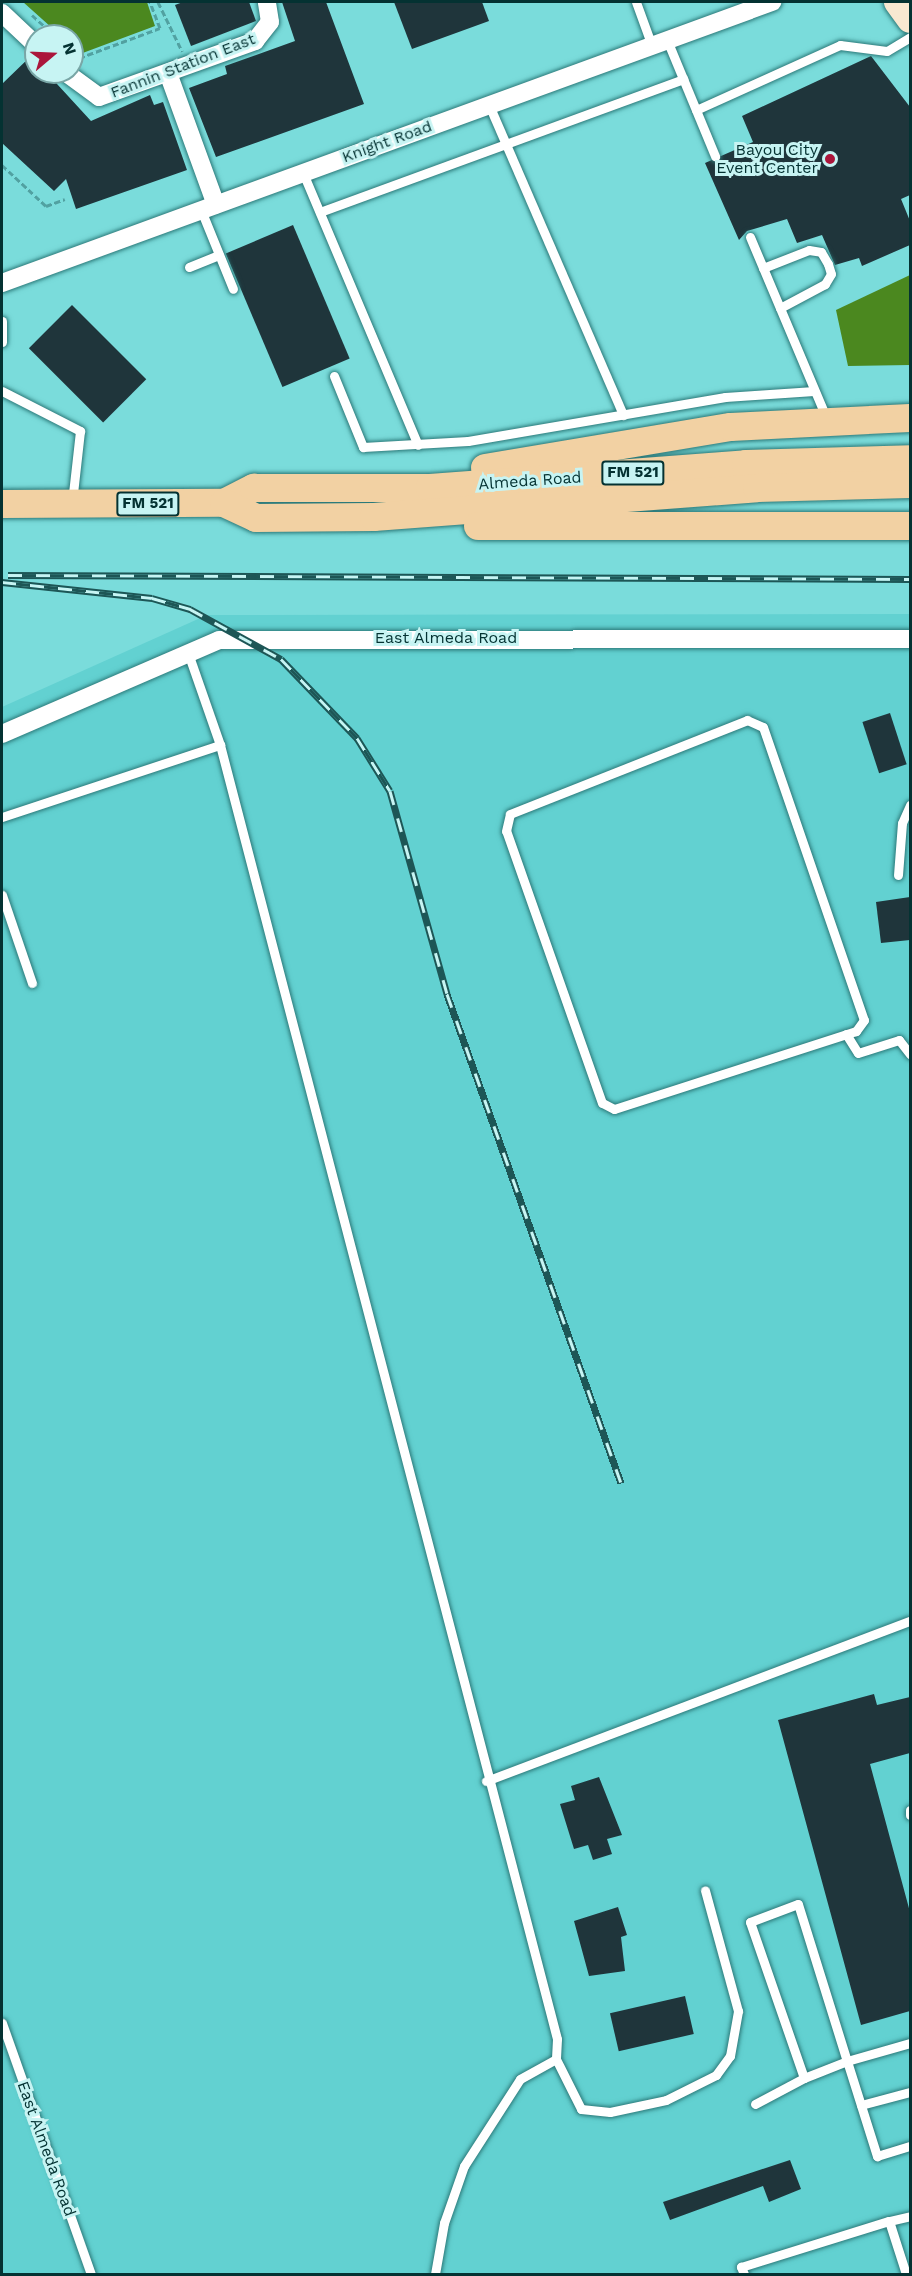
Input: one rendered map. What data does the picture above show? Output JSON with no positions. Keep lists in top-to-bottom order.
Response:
{
  "streets": {
    "main road": ["FM 521", "Almeda Road"],
    "street": ["Fannin Station East", "Knight Road", "East Almeda Road"]
  },
  "places": ["Bayou City Event Center"],
  "north": "right"
}
